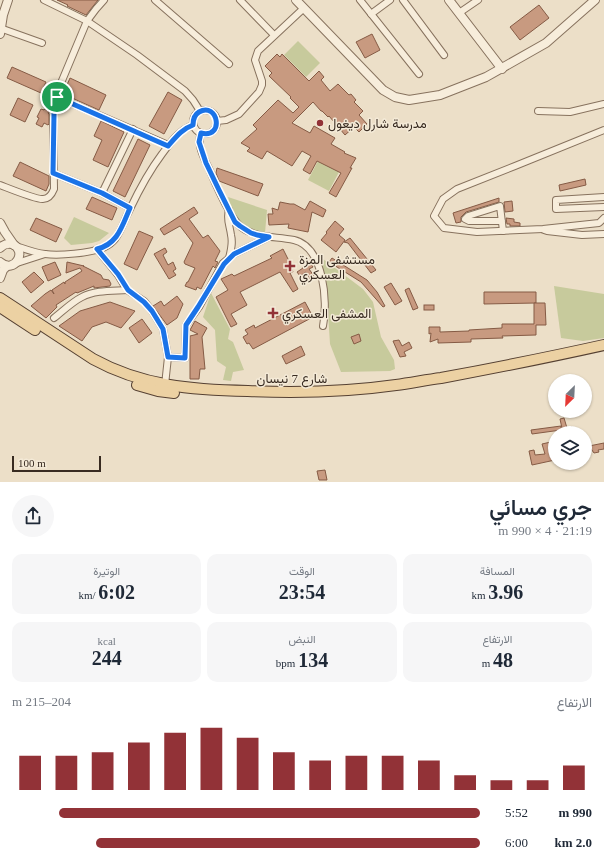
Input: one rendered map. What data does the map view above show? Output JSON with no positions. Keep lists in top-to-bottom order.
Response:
{
  "streets": {
    "main road": ["شارع 7 نيسان"]
  },
  "places": {
    "other": ["مدرسة شارل ديغول"],
    "health": ["مستشفى المزة العسكري", "المشفى العسكري"]
  },
  "scale_bar": "100 m",
  "north": "bottom left",
  "page": {
    "scale": "100 m",
    "heading": ["جري مسائي", "21:19 · 4 × 990 m"],
    "stats": [
      ["المسافة", "3.96 km"],
      ["الوقت", "23:54"],
      ["الوتيرة", "6:02 /km"],
      ["الارتفاع", "48 m"],
      ["النبض", "134 bpm"],
      ["kcal", "244"]
    ],
    "chart": ["الارتفاع", "204–215 m"],
    "list": [
      {
        "name": "990 m",
        "note": "5:52"
      },
      {
        "name": "2.0 km",
        "note": "6:00"
      }
    ]
  }
}
